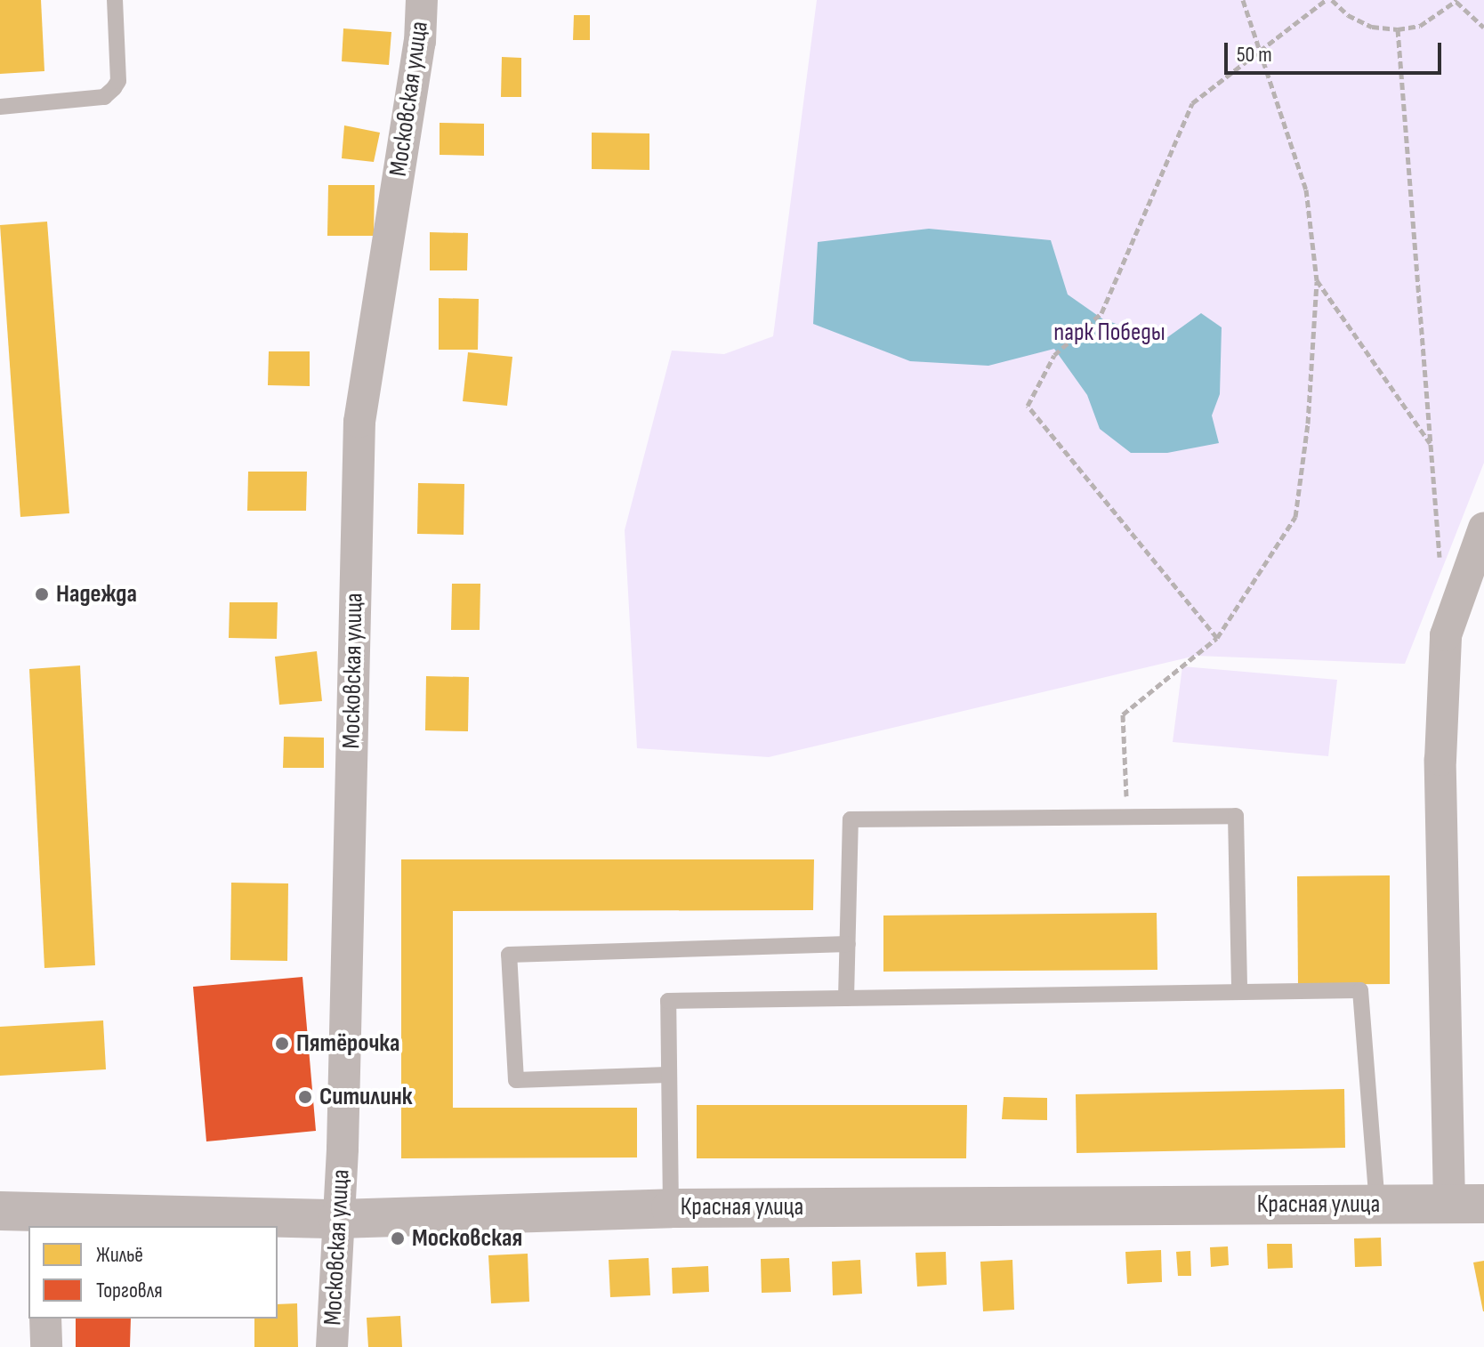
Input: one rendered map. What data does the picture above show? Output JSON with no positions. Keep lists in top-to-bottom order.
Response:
{
  "streets": {
    "street": ["Московская улица", "Красная улица"]
  },
  "crossings": [
    ["Московская улица", "Красная улица"]
  ],
  "parks": ["парк Победы"],
  "places": [
    "Надежда",
    "Пятёрочка",
    "Ситилинк",
    "Московская"
  ],
  "legend": ["Жильё", "Торговля"],
  "scale_bar": "50 m"
}
